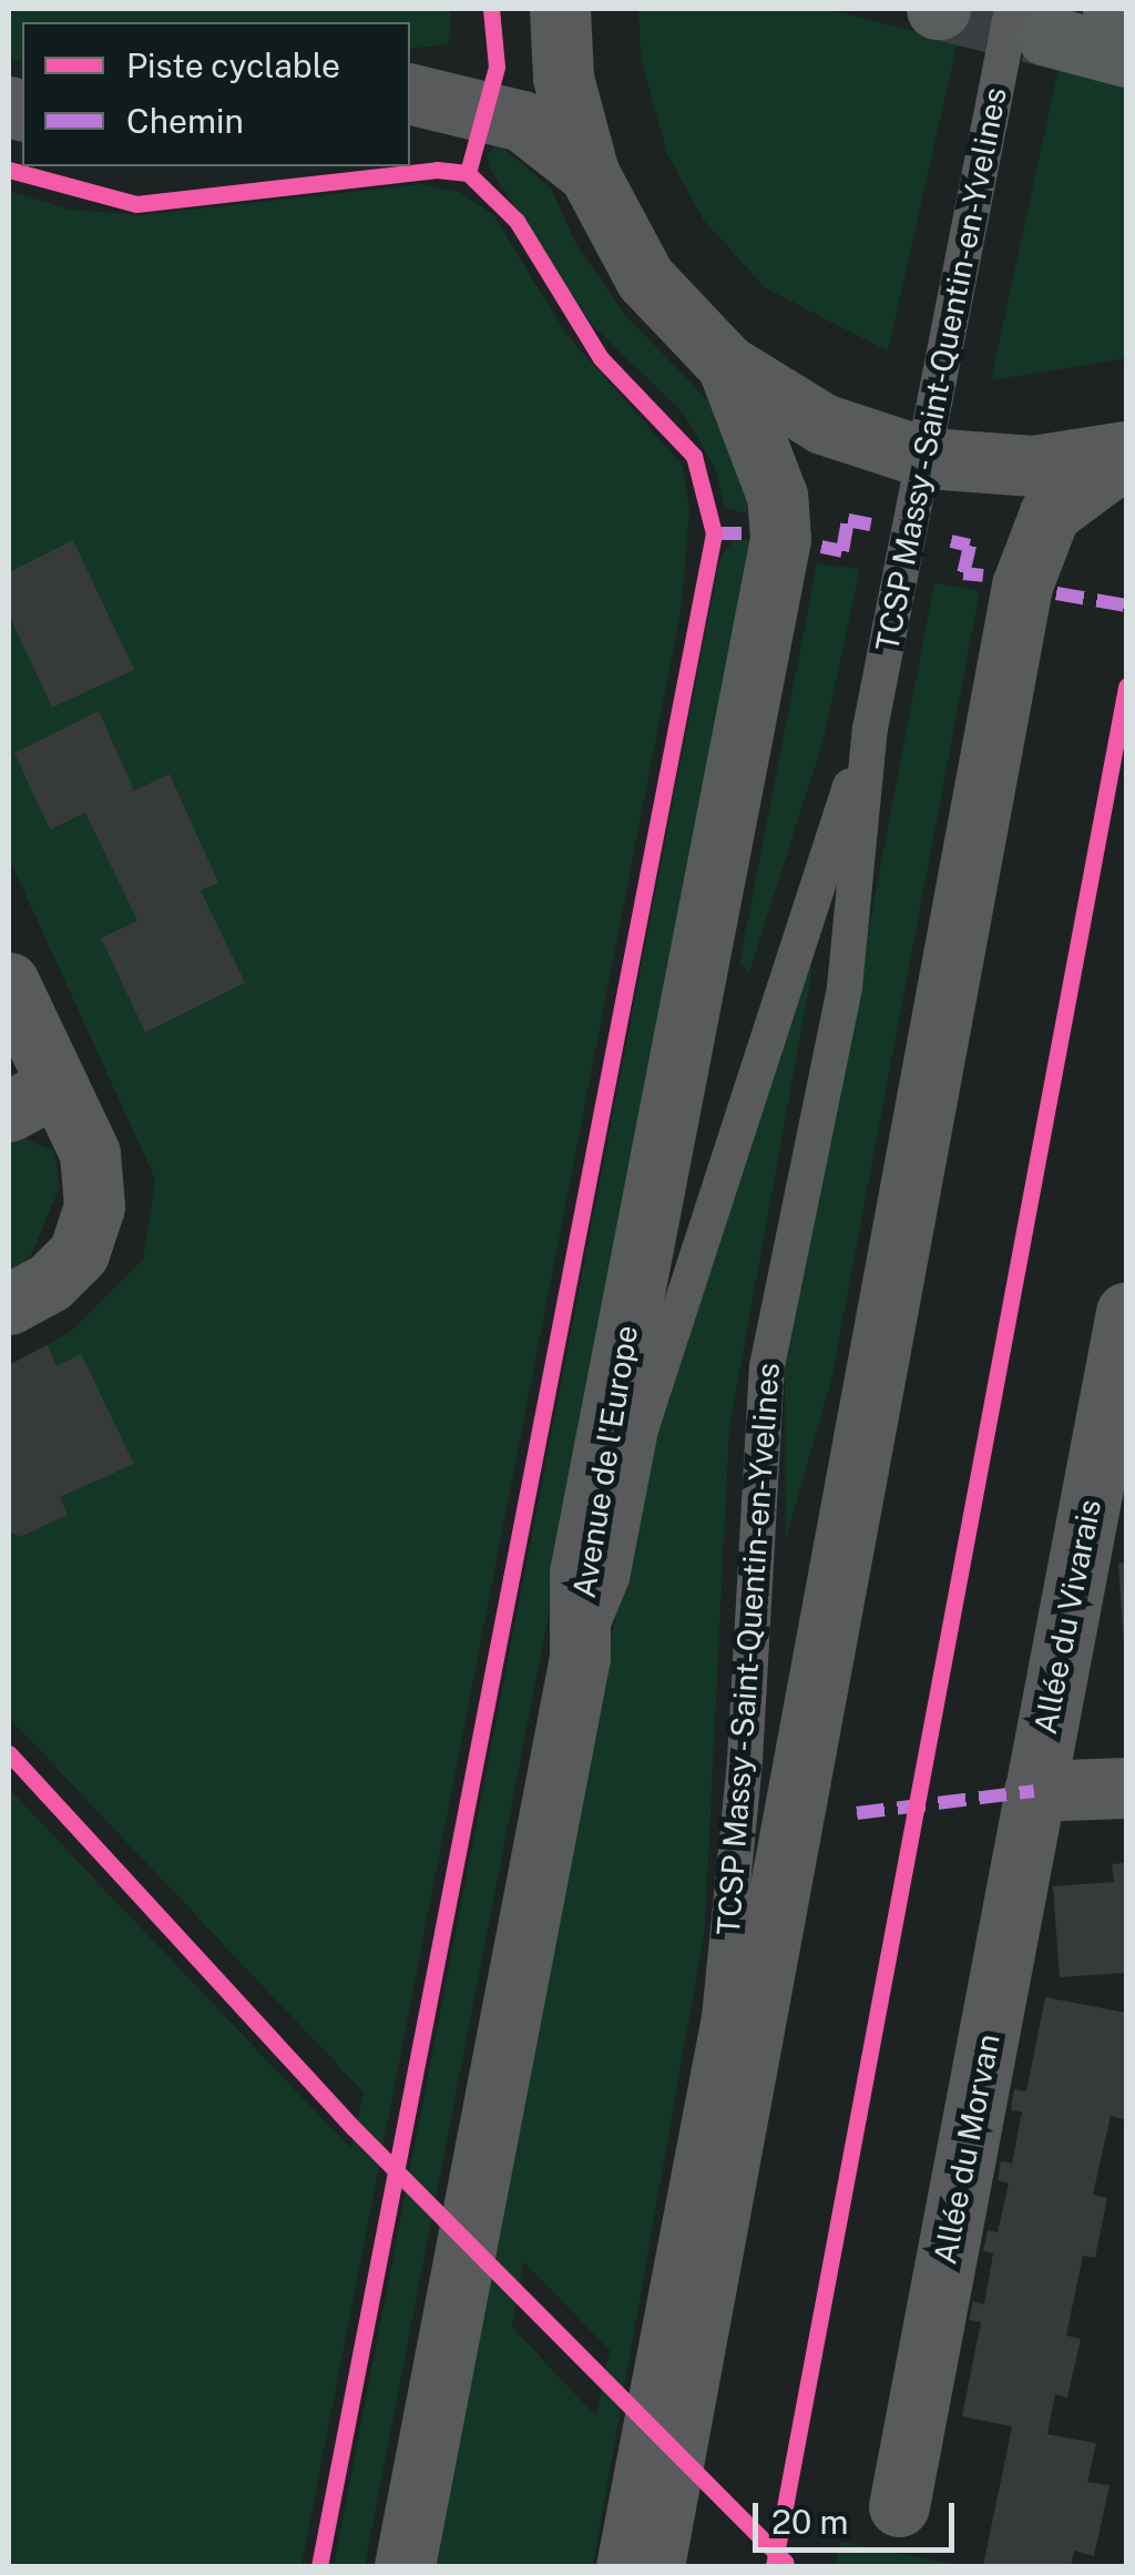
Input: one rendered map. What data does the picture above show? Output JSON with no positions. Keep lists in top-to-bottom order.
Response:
{
  "streets": {
    "main road": ["Avenue de l'Europe"],
    "street": ["Allée du Vivarais", "Allée du Morvan"],
    "lane": ["TCSP Massy - Saint-Quentin-en-Yvelines"]
  },
  "crossings": [
    ["TCSP Massy - Saint-Quentin-en-Yvelines", "Avenue de l'Europe"],
    ["Allée du Vivarais", "Allée du Morvan"]
  ],
  "legend": ["Piste cyclable", "Chemin"],
  "scale_bar": "20 m"
}
